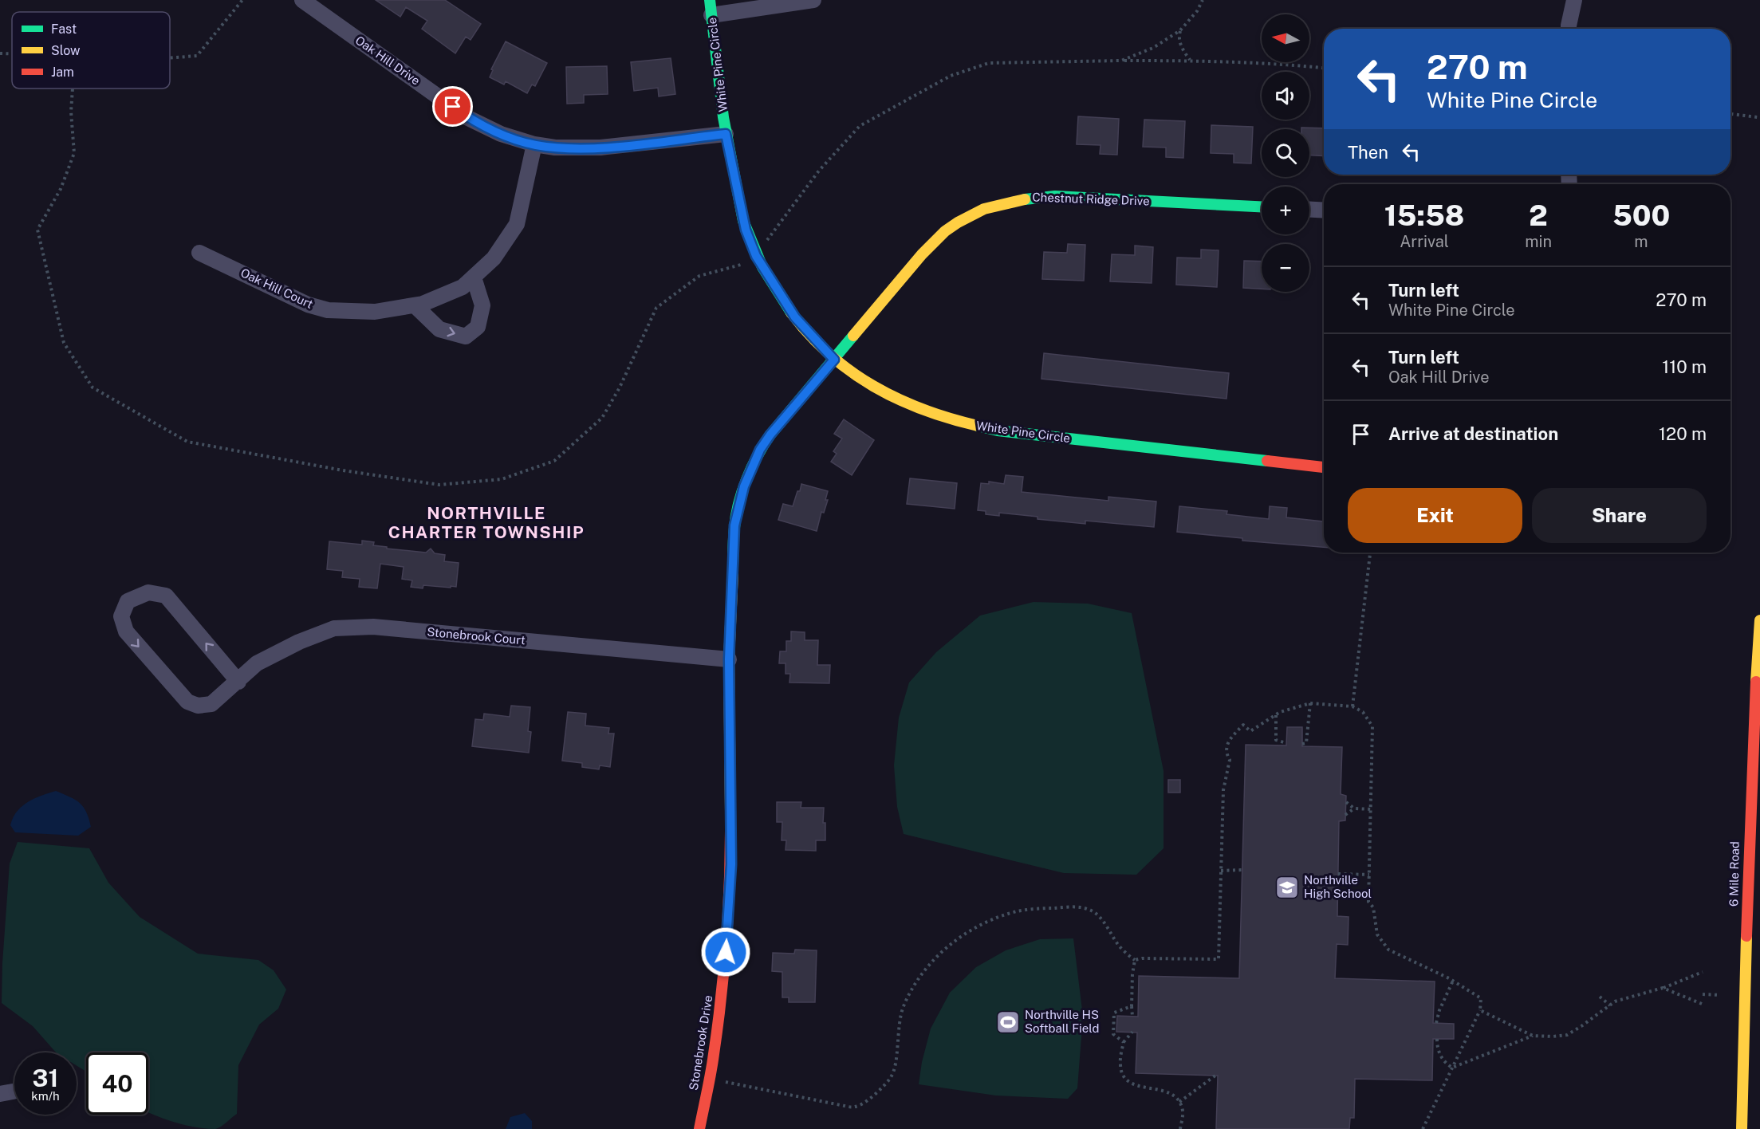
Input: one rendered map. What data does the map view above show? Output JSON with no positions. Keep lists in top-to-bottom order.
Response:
{
  "streets": {
    "street": [
      "Oak Hill Drive",
      "White Pine Circle",
      "Chestnut Ridge Drive",
      "Oak Hill Court",
      "Stonebrook Court",
      "6 Mile Road",
      "Stonebrook Drive"
    ]
  },
  "crossings": [
    ["Oak Hill Drive", "White Pine Circle"],
    ["Oak Hill Drive", "Oak Hill Court"],
    ["White Pine Circle", "Chestnut Ridge Drive"],
    ["White Pine Circle", "Stonebrook Drive"],
    ["Chestnut Ridge Drive", "Stonebrook Drive"],
    ["Stonebrook Court", "Stonebrook Drive"]
  ],
  "districts": ["NORTHVILLE CHARTER TOWNSHIP"],
  "places": {
    "school or university": ["Northville High School"],
    "sports": ["Northville HS Softball Field"]
  },
  "legend": ["Fast", "Slow", "Jam"],
  "north": "left",
  "page": {
    "map_buttons": ["+", "−"],
    "turn": ["270 m", "White Pine Circle"],
    "then": "Then",
    "eta": [
      "15:58",
      "Arrival",
      "2",
      "min",
      "500",
      "m"
    ],
    "list": [
      {
        "name": "Turn left",
        "note": "White Pine Circle",
        "value": "270 m"
      },
      {
        "name": "Turn left",
        "note": "Oak Hill Drive",
        "value": "110 m"
      },
      {
        "name": "Arrive at destination",
        "value": "120 m"
      }
    ],
    "buttons": ["Exit", "Share"],
    "speed": "31 km/h",
    "limit": "40"
  }
}
